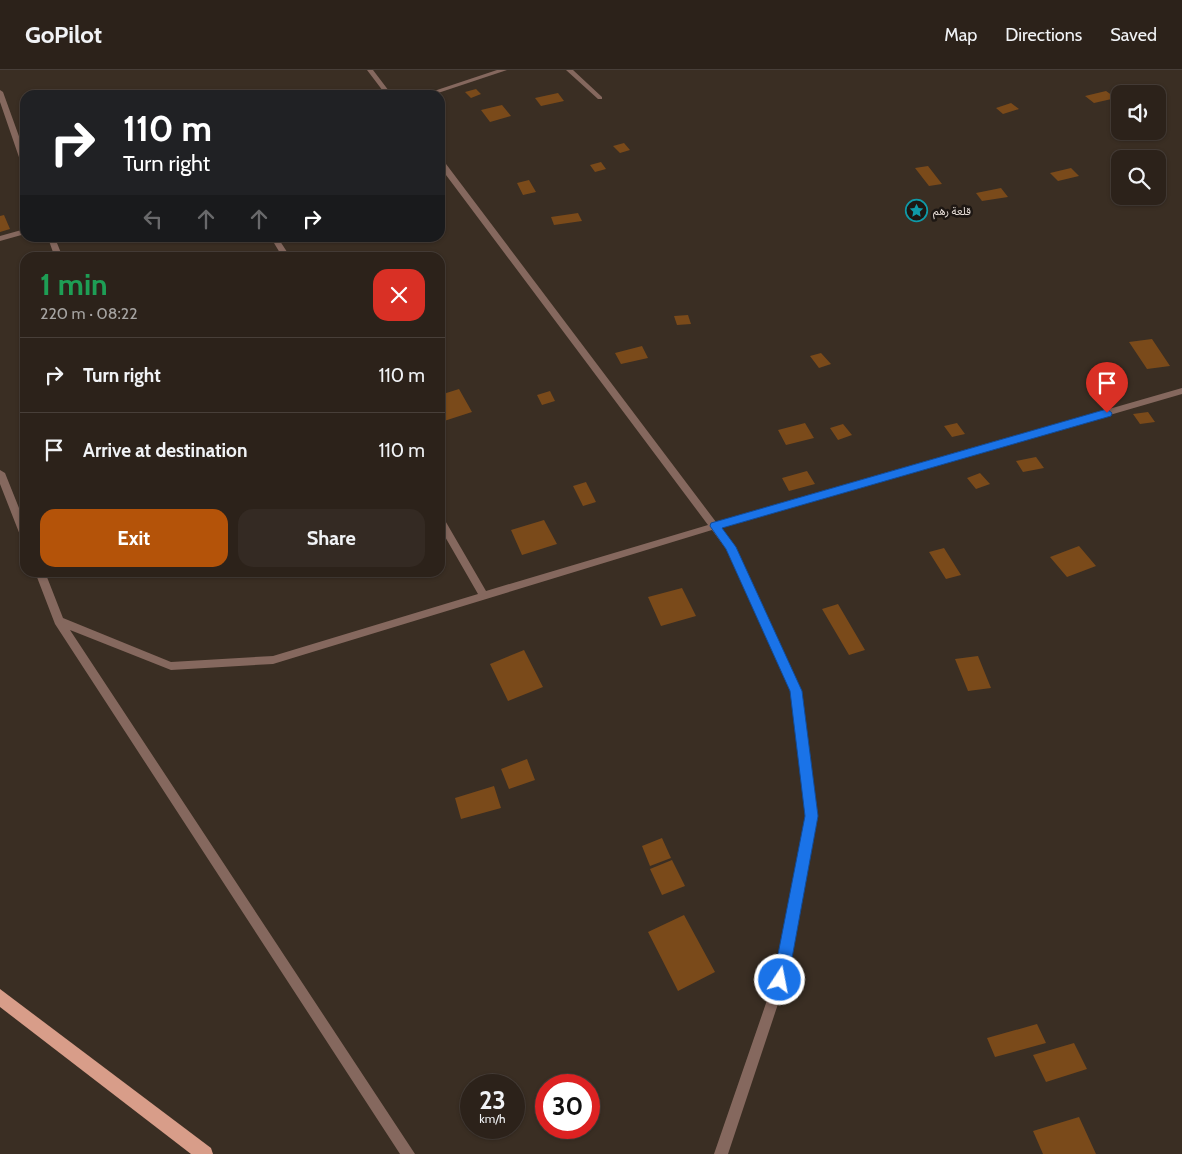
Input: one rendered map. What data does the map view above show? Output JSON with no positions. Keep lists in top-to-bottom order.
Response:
{
  "places": {
    "place": ["قلعة رهم"]
  },
  "page": {
    "header": "GoPilot",
    "nav": ["Map", "Directions", "Saved"],
    "turn": ["110 m", "Turn right"],
    "heading": ["1 min", "220 m · 08:22"],
    "list": [
      {
        "name": "Turn right",
        "value": "110 m"
      },
      {
        "name": "Arrive at destination",
        "value": "110 m"
      }
    ],
    "buttons": ["Exit", "Share"],
    "speed": "23 km/h",
    "limit": "30"
  }
}
